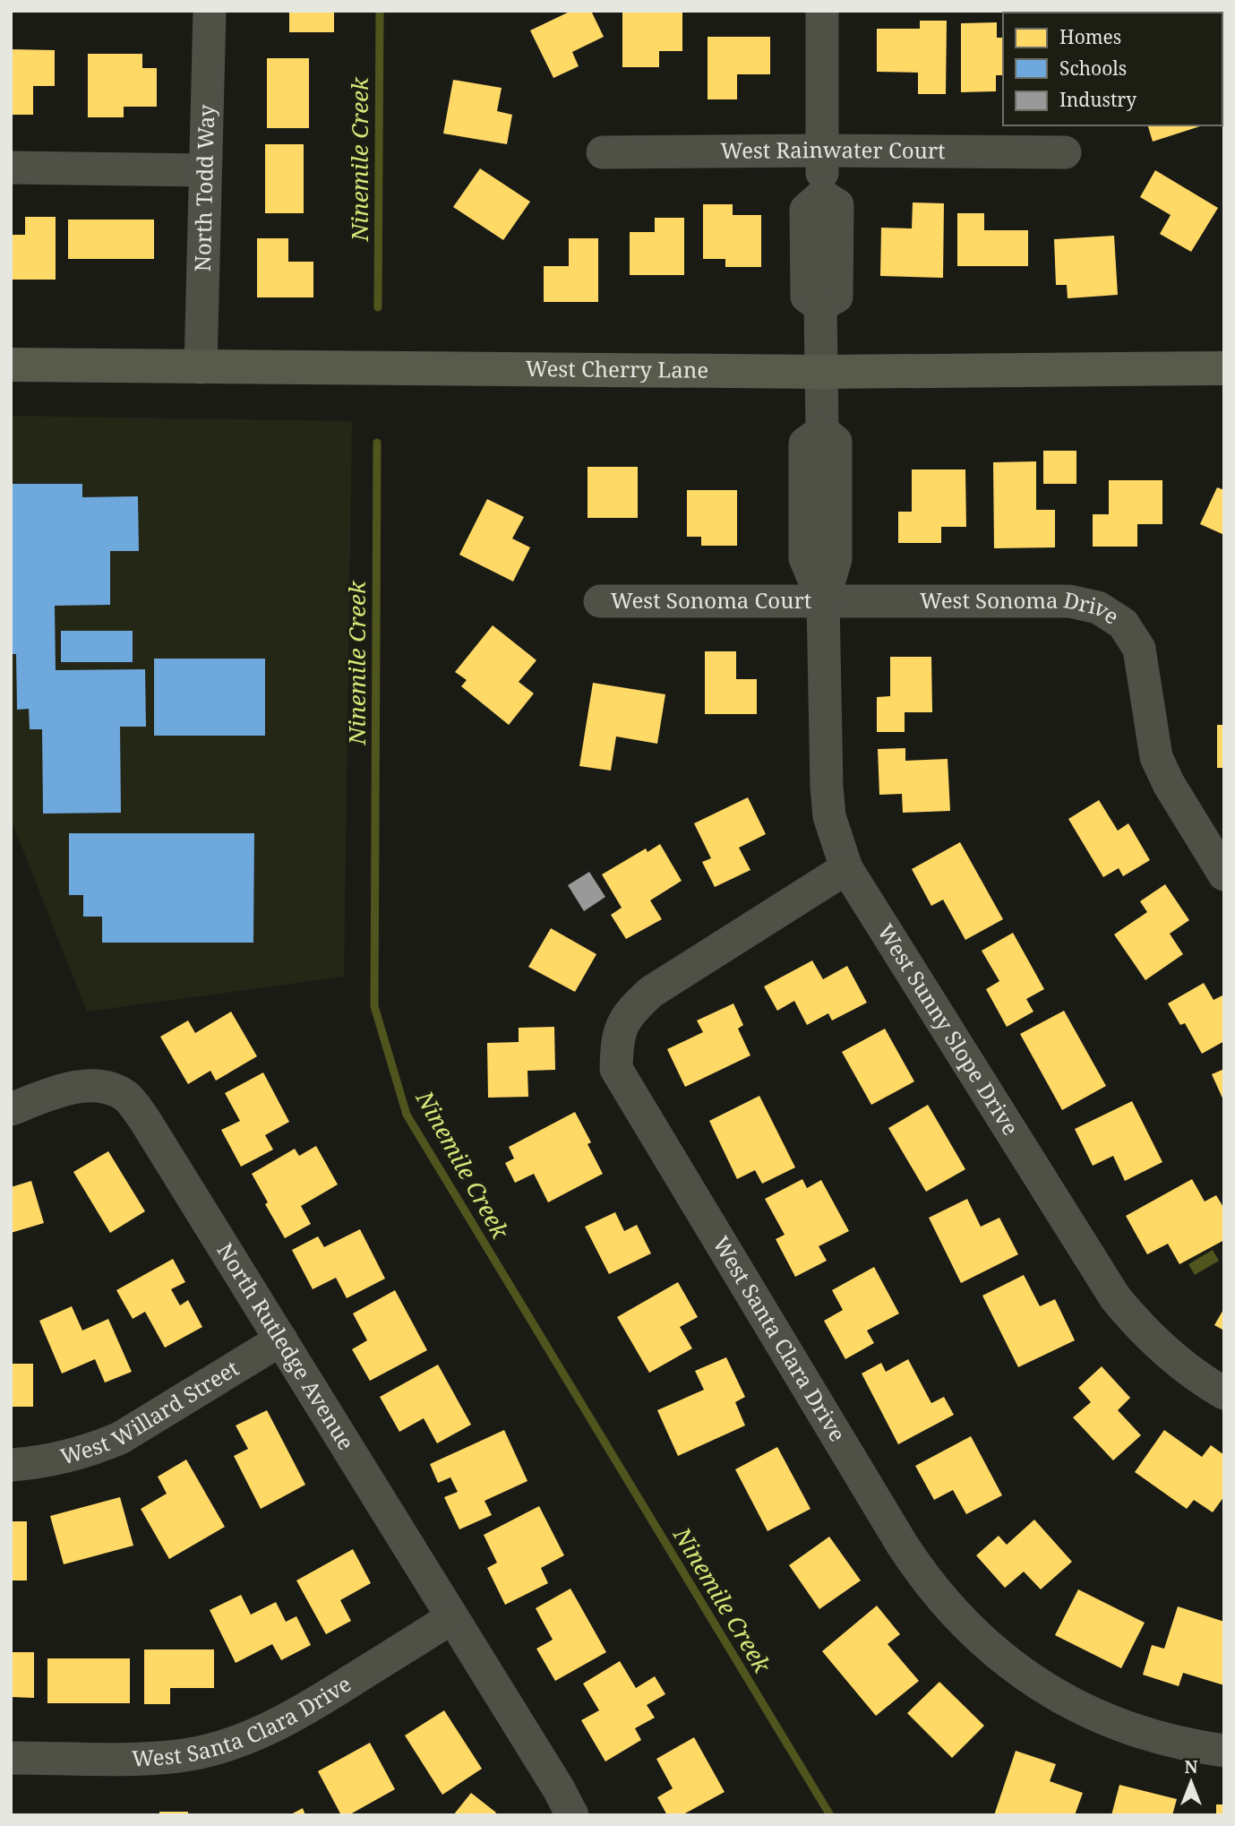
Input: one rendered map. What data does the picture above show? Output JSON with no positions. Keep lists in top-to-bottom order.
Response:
{
  "streets": {
    "main road": ["West Cherry Lane"],
    "street": [
      "West Rainwater Court",
      "North Todd Way",
      "West Sonoma Court",
      "West Sonoma Drive",
      "West Sunny Slope Drive",
      "West Santa Clara Drive",
      "North Rutledge Avenue",
      "West Willard Street"
    ]
  },
  "crossings": [
    ["West Rainwater Court", "West Sunny Slope Drive"],
    ["North Todd Way", "West Cherry Lane"],
    ["West Cherry Lane", "West Sunny Slope Drive"],
    ["West Sonoma Court", "West Sonoma Drive"],
    ["West Sonoma Court", "West Sunny Slope Drive"],
    ["West Sonoma Drive", "West Sunny Slope Drive"],
    ["West Sunny Slope Drive", "West Santa Clara Drive"],
    ["West Santa Clara Drive", "North Rutledge Avenue"],
    ["North Rutledge Avenue", "West Willard Street"]
  ],
  "water": ["Ninemile Creek"],
  "legend": ["Homes", "Schools", "Industry"],
  "north": "top"
}
